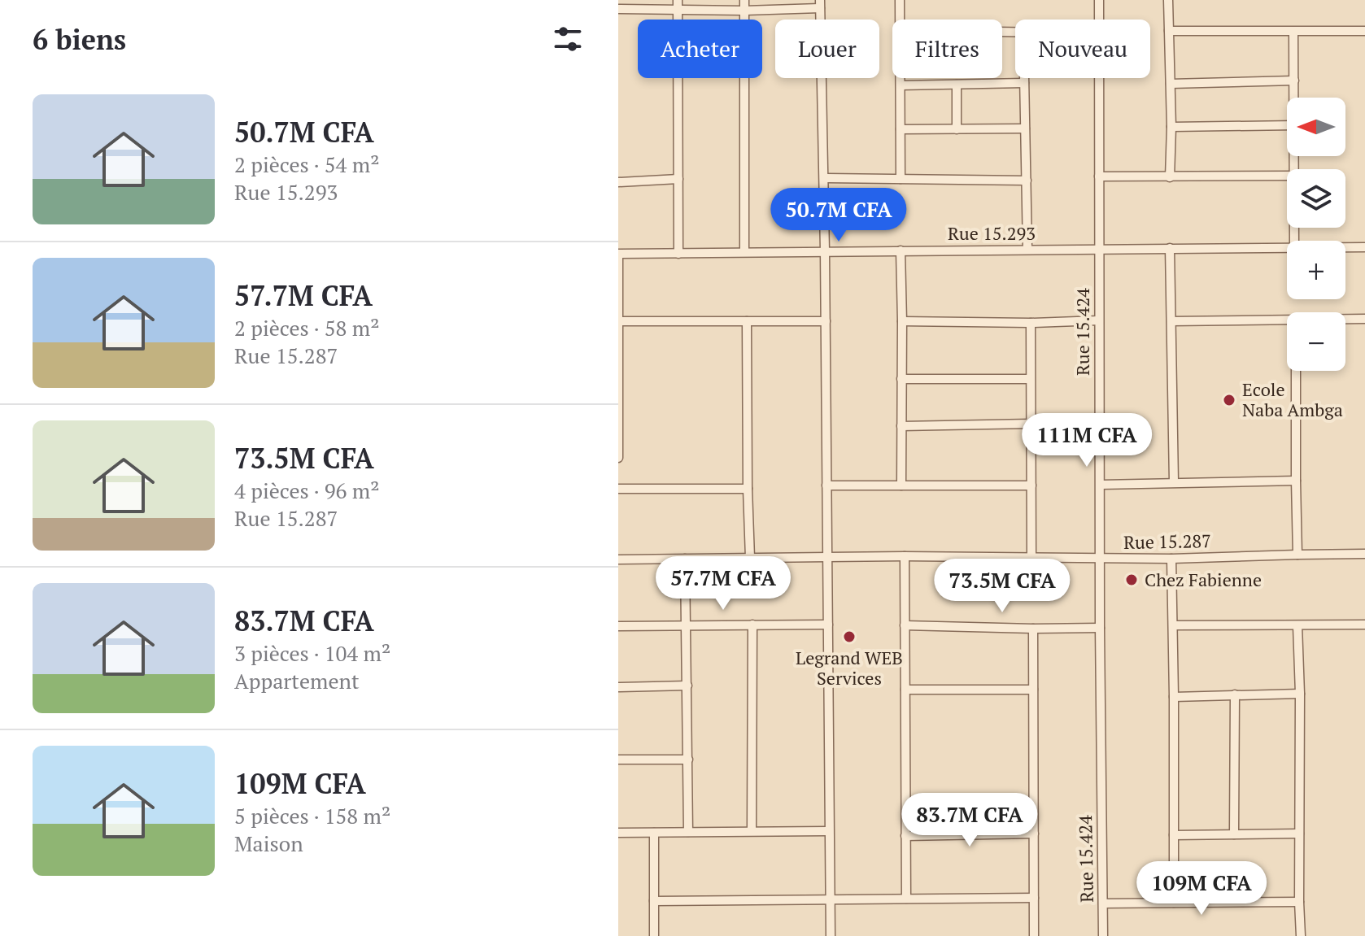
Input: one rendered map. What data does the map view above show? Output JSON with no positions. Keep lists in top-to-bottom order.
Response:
{
  "streets": {
    "street": ["Rue 15.293", "Rue 15.424", "Rue 15.287"]
  },
  "crossings": [
    ["Rue 15.293", "Rue 15.424"],
    ["Rue 15.424", "Rue 15.287"]
  ],
  "places": ["Ecole Naba Ambga", "Chez Fabienne", "Legrand WEB Services"],
  "north": "left",
  "page": {
    "heading": "6 biens",
    "chip": [
      "Acheter",
      "Louer",
      "Filtres",
      "Nouveau"
    ],
    "list": [
      {
        "name": "50.7M CFA",
        "note": "2 pièces · 54 m² · Rue 15.293"
      },
      {
        "name": "57.7M CFA",
        "note": "2 pièces · 58 m² · Rue 15.287"
      },
      {
        "name": "73.5M CFA",
        "note": "4 pièces · 96 m² · Rue 15.287"
      },
      {
        "name": "83.7M CFA",
        "note": "3 pièces · 104 m² · Appartement"
      },
      {
        "name": "109M CFA",
        "note": "5 pièces · 158 m² · Maison"
      }
    ],
    "map_buttons": ["+", "−"],
    "price": [
      "50.7M CFA",
      "111M CFA",
      "57.7M CFA",
      "73.5M CFA",
      "83.7M CFA",
      "109M CFA"
    ]
  }
}
